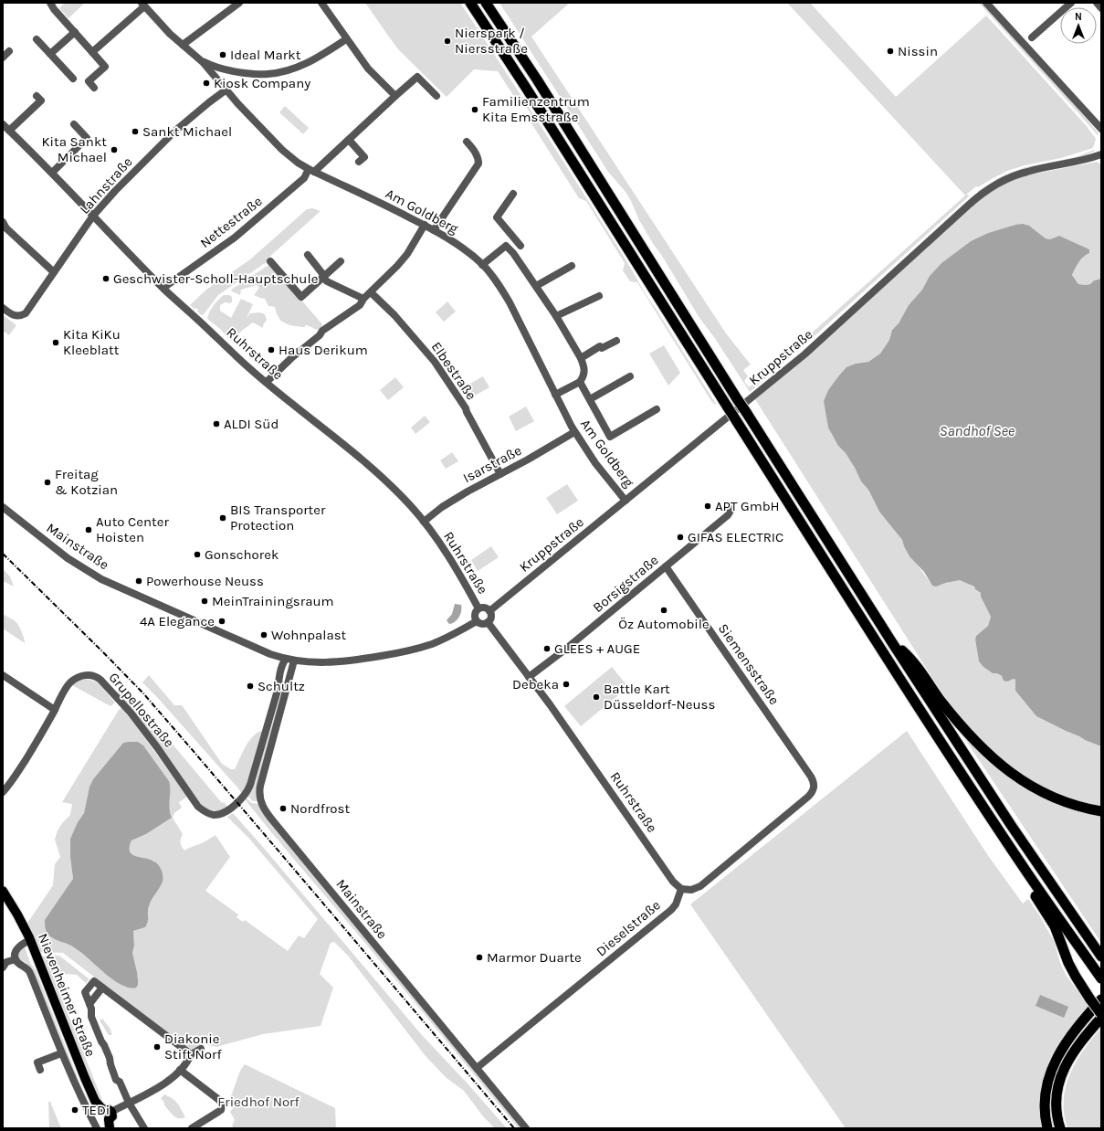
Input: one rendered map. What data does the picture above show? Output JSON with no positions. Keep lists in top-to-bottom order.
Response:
{
  "streets": {
    "main road": ["Nievenheimer Straße"],
    "street": [
      "Lahnstraße",
      "Am Goldberg",
      "Nettestraße",
      "Ruhrstraße",
      "Kruppstraße",
      "Elbestraße",
      "Isarstraße",
      "Mainstraße",
      "Borsigstraße",
      "Siemensstraße",
      "Grupellostraße",
      "Dieselstraße"
    ]
  },
  "crossings": [
    ["Lahnstraße", "Am Goldberg"],
    ["Lahnstraße", "Ruhrstraße"],
    ["Am Goldberg", "Nettestraße"],
    ["Am Goldberg", "Kruppstraße"],
    ["Am Goldberg", "Isarstraße"],
    ["Nettestraße", "Ruhrstraße"],
    ["Ruhrstraße", "Kruppstraße"],
    ["Ruhrstraße", "Isarstraße"],
    ["Ruhrstraße", "Borsigstraße"],
    ["Ruhrstraße", "Siemensstraße"],
    ["Ruhrstraße", "Dieselstraße"],
    ["Elbestraße", "Isarstraße"],
    ["Mainstraße", "Dieselstraße"],
    ["Borsigstraße", "Siemensstraße"],
    ["Siemensstraße", "Dieselstraße"]
  ],
  "water": ["Sandhof See"],
  "parks": ["Friedhof Norf"],
  "places": [
    "Nierspark / Niersstraße",
    "Nissin",
    "Ideal Markt",
    "Kiosk Company",
    "Familienzentrum Kita Emsstraße",
    "Sankt Michael",
    "Kita Sankt Michael",
    "Geschwister-Scholl-Hauptschule",
    "Kita KiKu Kleeblatt",
    "Haus Derikum",
    "ALDI Süd",
    "Freitag & Kotzian",
    "APT GmbH",
    "BIS Transporter Protection",
    "Auto Center Hoisten",
    "GIFAS ELECTRIC",
    "Gonschorek",
    "Powerhouse Neuss",
    "MeinTrainingsraum",
    "Öz Automobile",
    "4A Elegance",
    "Wohnpalast",
    "GLEES + AUGE",
    "Debeka",
    "Schultz",
    "Battle Kart Düsseldorf-Neuss",
    "Nordfrost",
    "Marmor Duarte",
    "Diakonie Stift Norf",
    "TEDi"
  ],
  "north": "top"
}
